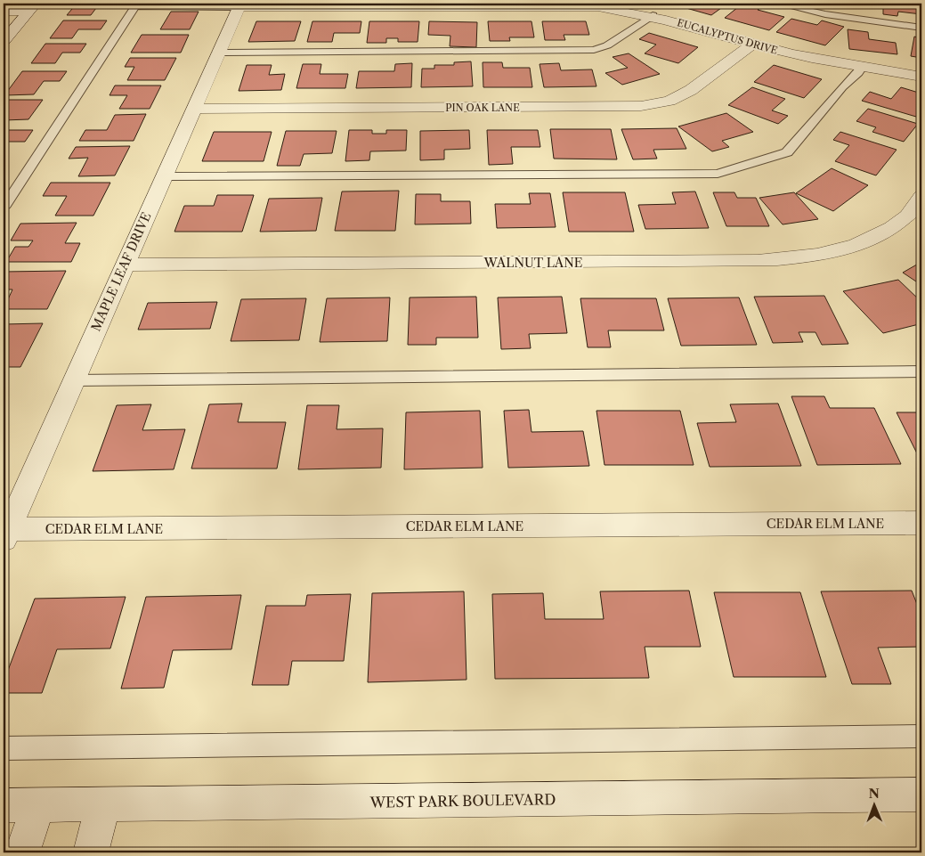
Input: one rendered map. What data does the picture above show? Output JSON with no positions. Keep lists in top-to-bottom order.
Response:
{
  "streets": {
    "street": [
      "EUCALYPTUS DRIVE",
      "PIN OAK LANE",
      "WALNUT LANE",
      "MAPLE LEAF DRIVE",
      "CEDAR ELM LANE",
      "WEST PARK BOULEVARD"
    ]
  },
  "crossings": [
    ["EUCALYPTUS DRIVE", "PIN OAK LANE"],
    ["EUCALYPTUS DRIVE", "MAPLE LEAF DRIVE"],
    ["PIN OAK LANE", "MAPLE LEAF DRIVE"],
    ["WALNUT LANE", "MAPLE LEAF DRIVE"],
    ["MAPLE LEAF DRIVE", "CEDAR ELM LANE"]
  ],
  "north": "top"
}
